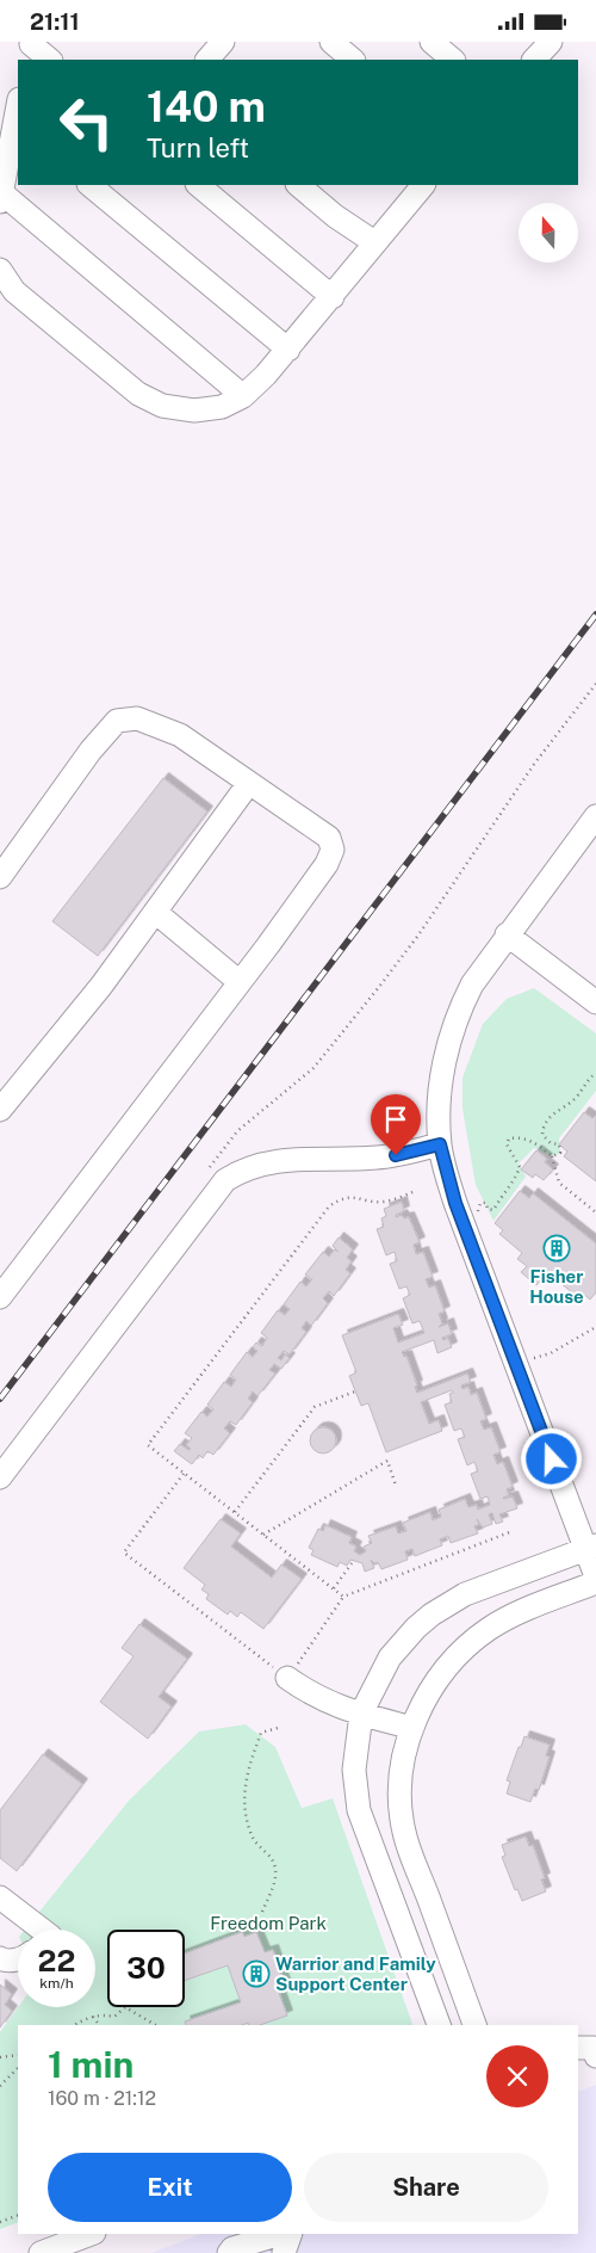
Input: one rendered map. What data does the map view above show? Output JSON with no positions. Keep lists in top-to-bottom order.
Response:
{
  "parks": ["Freedom Park"],
  "places": {
    "building": ["Fisher House", "Warrior and Family Support Center"]
  },
  "north": "top",
  "page": {
    "status": "21:11",
    "turn": ["140 m", "Turn left"],
    "speed": "22 km/h",
    "limit": "30",
    "heading": ["1 min", "160 m · 21:12"],
    "buttons": ["Exit", "Share"]
  }
}
